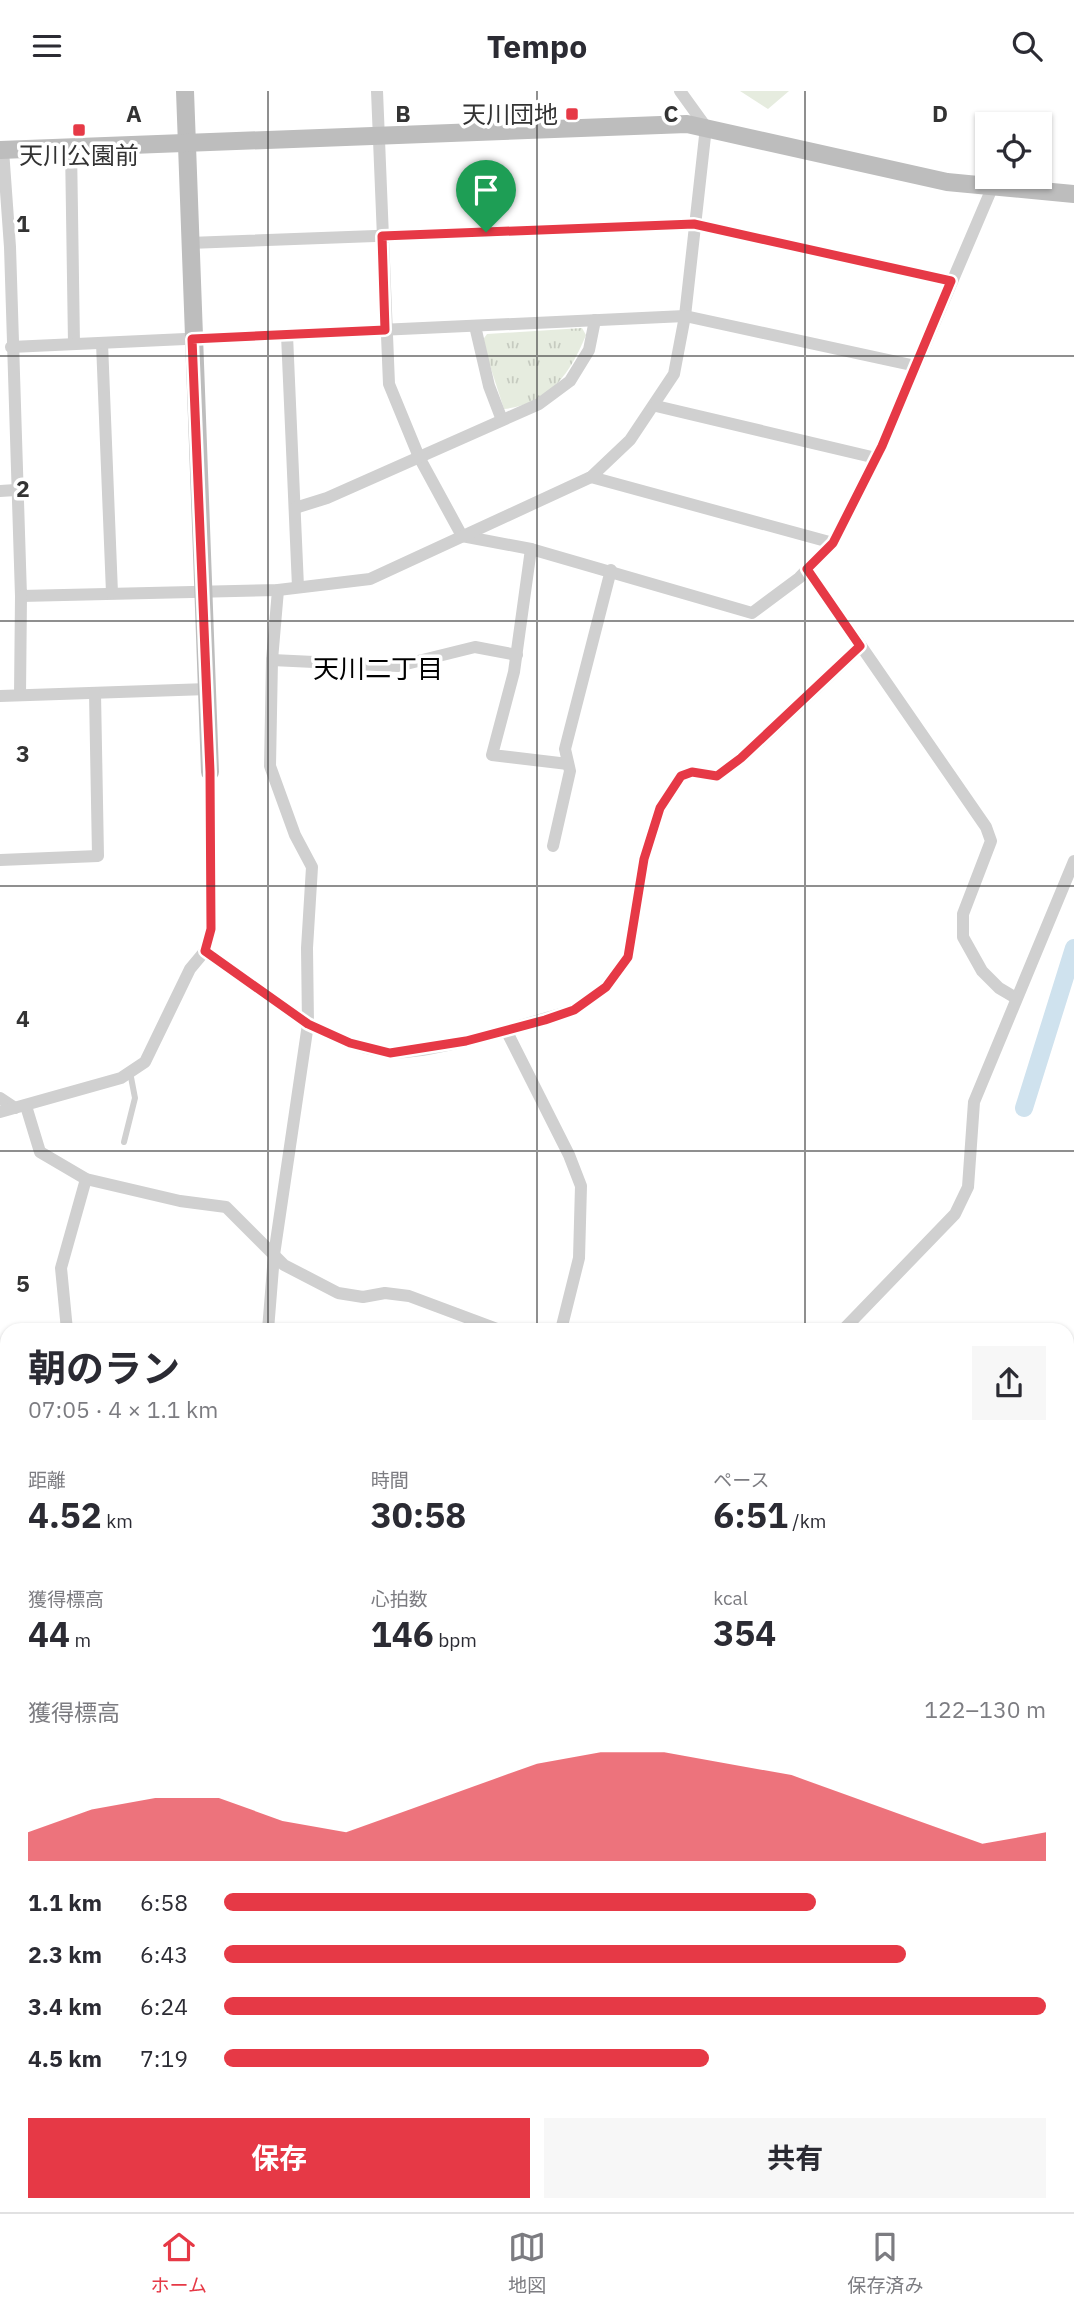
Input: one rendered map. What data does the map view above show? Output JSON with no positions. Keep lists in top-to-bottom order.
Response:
{
  "districts": ["天川二丁目"],
  "places": {
    "transit": ["天川団地", "天川公園前"]
  },
  "page": {
    "header": "Tempo",
    "heading": ["朝のラン", "07:05 · 4 × 1.1 km"],
    "stats": [
      ["距離", "4.52 km"],
      ["時間", "30:58"],
      ["ペース", "6:51 /km"],
      ["獲得標高", "44 m"],
      ["心拍数", "146 bpm"],
      ["kcal", "354"]
    ],
    "chart": ["獲得標高", "122–130 m"],
    "list": [
      {
        "name": "1.1 km",
        "note": "6:58"
      },
      {
        "name": "2.3 km",
        "note": "6:43"
      },
      {
        "name": "3.4 km",
        "note": "6:24"
      },
      {
        "name": "4.5 km",
        "note": "7:19"
      }
    ],
    "buttons": ["保存", "共有"],
    "tabs": ["ホーム", "地図", "保存済み"]
  },
  "grid": {
    "columns": [
      "A",
      "B",
      "C",
      "D"
    ],
    "rows": [
      "1",
      "2",
      "3",
      "4",
      "5"
    ]
  }
}
